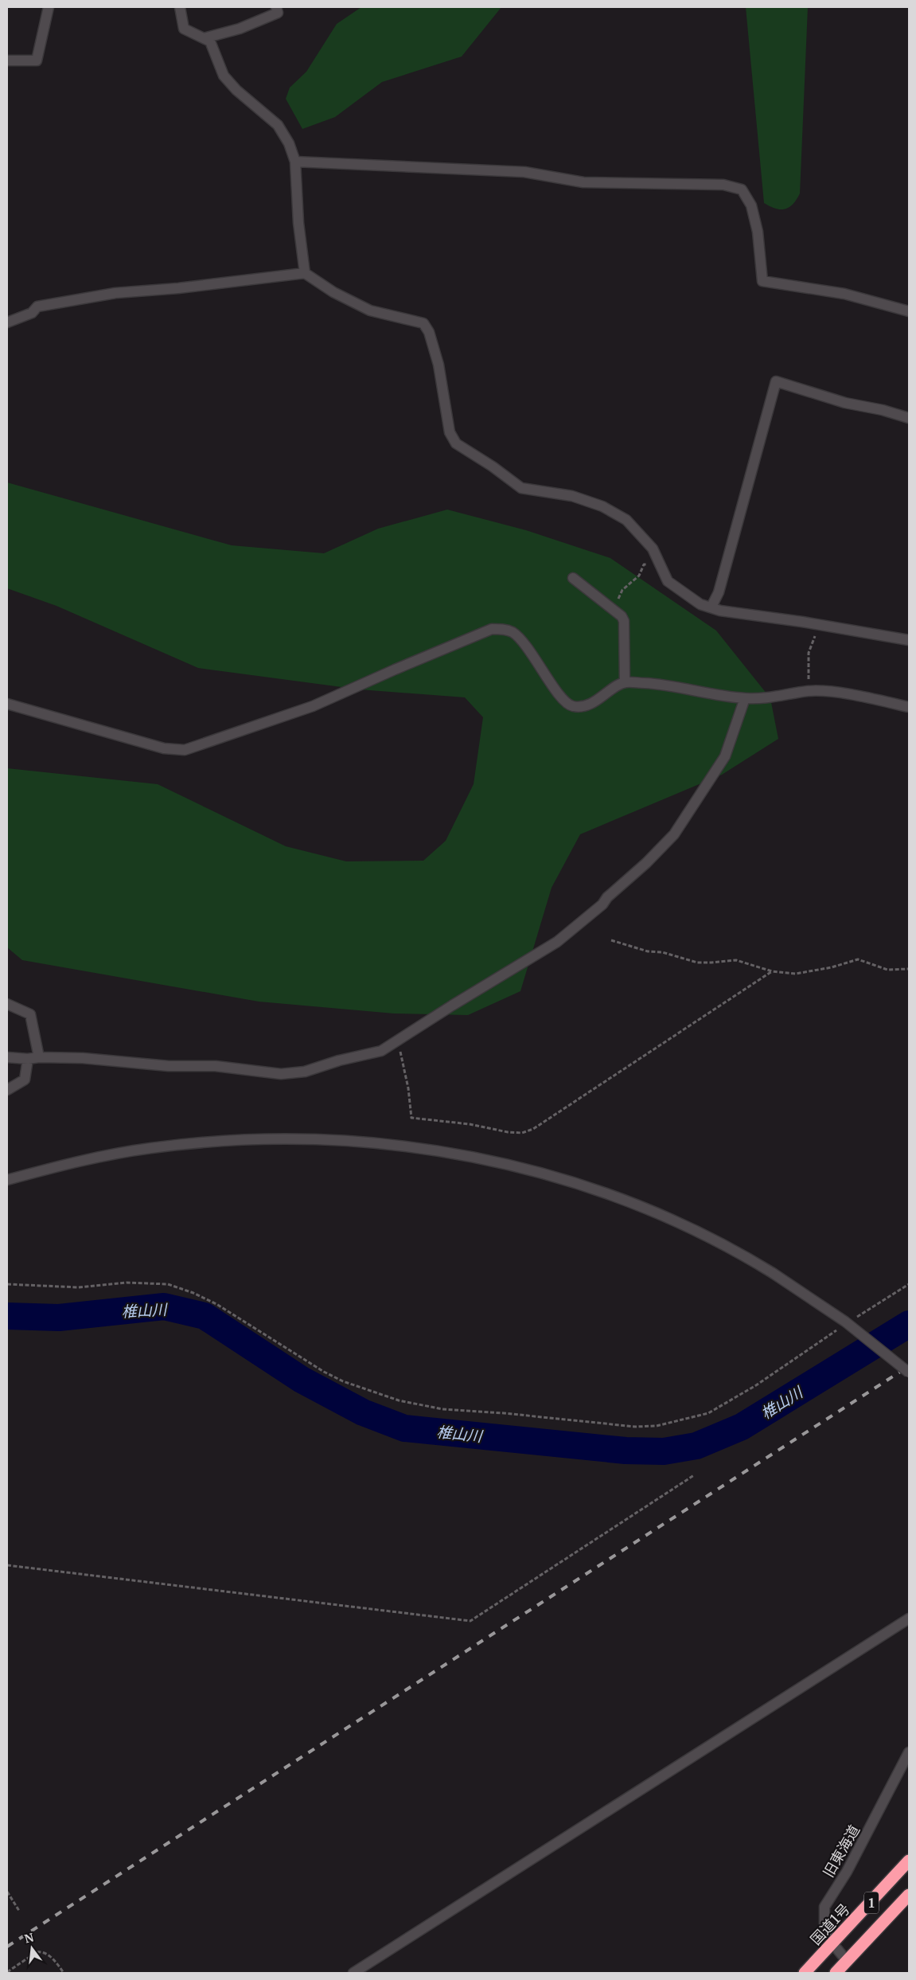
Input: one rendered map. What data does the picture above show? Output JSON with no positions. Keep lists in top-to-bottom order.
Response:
{
  "streets": {
    "highway": ["1", "国道1号"],
    "street": ["旧東海道"]
  },
  "crossings": [
    ["旧東海道", "1"],
    ["旧東海道", "国道1号"]
  ],
  "water": ["椎山川"],
  "north": "top"
}
